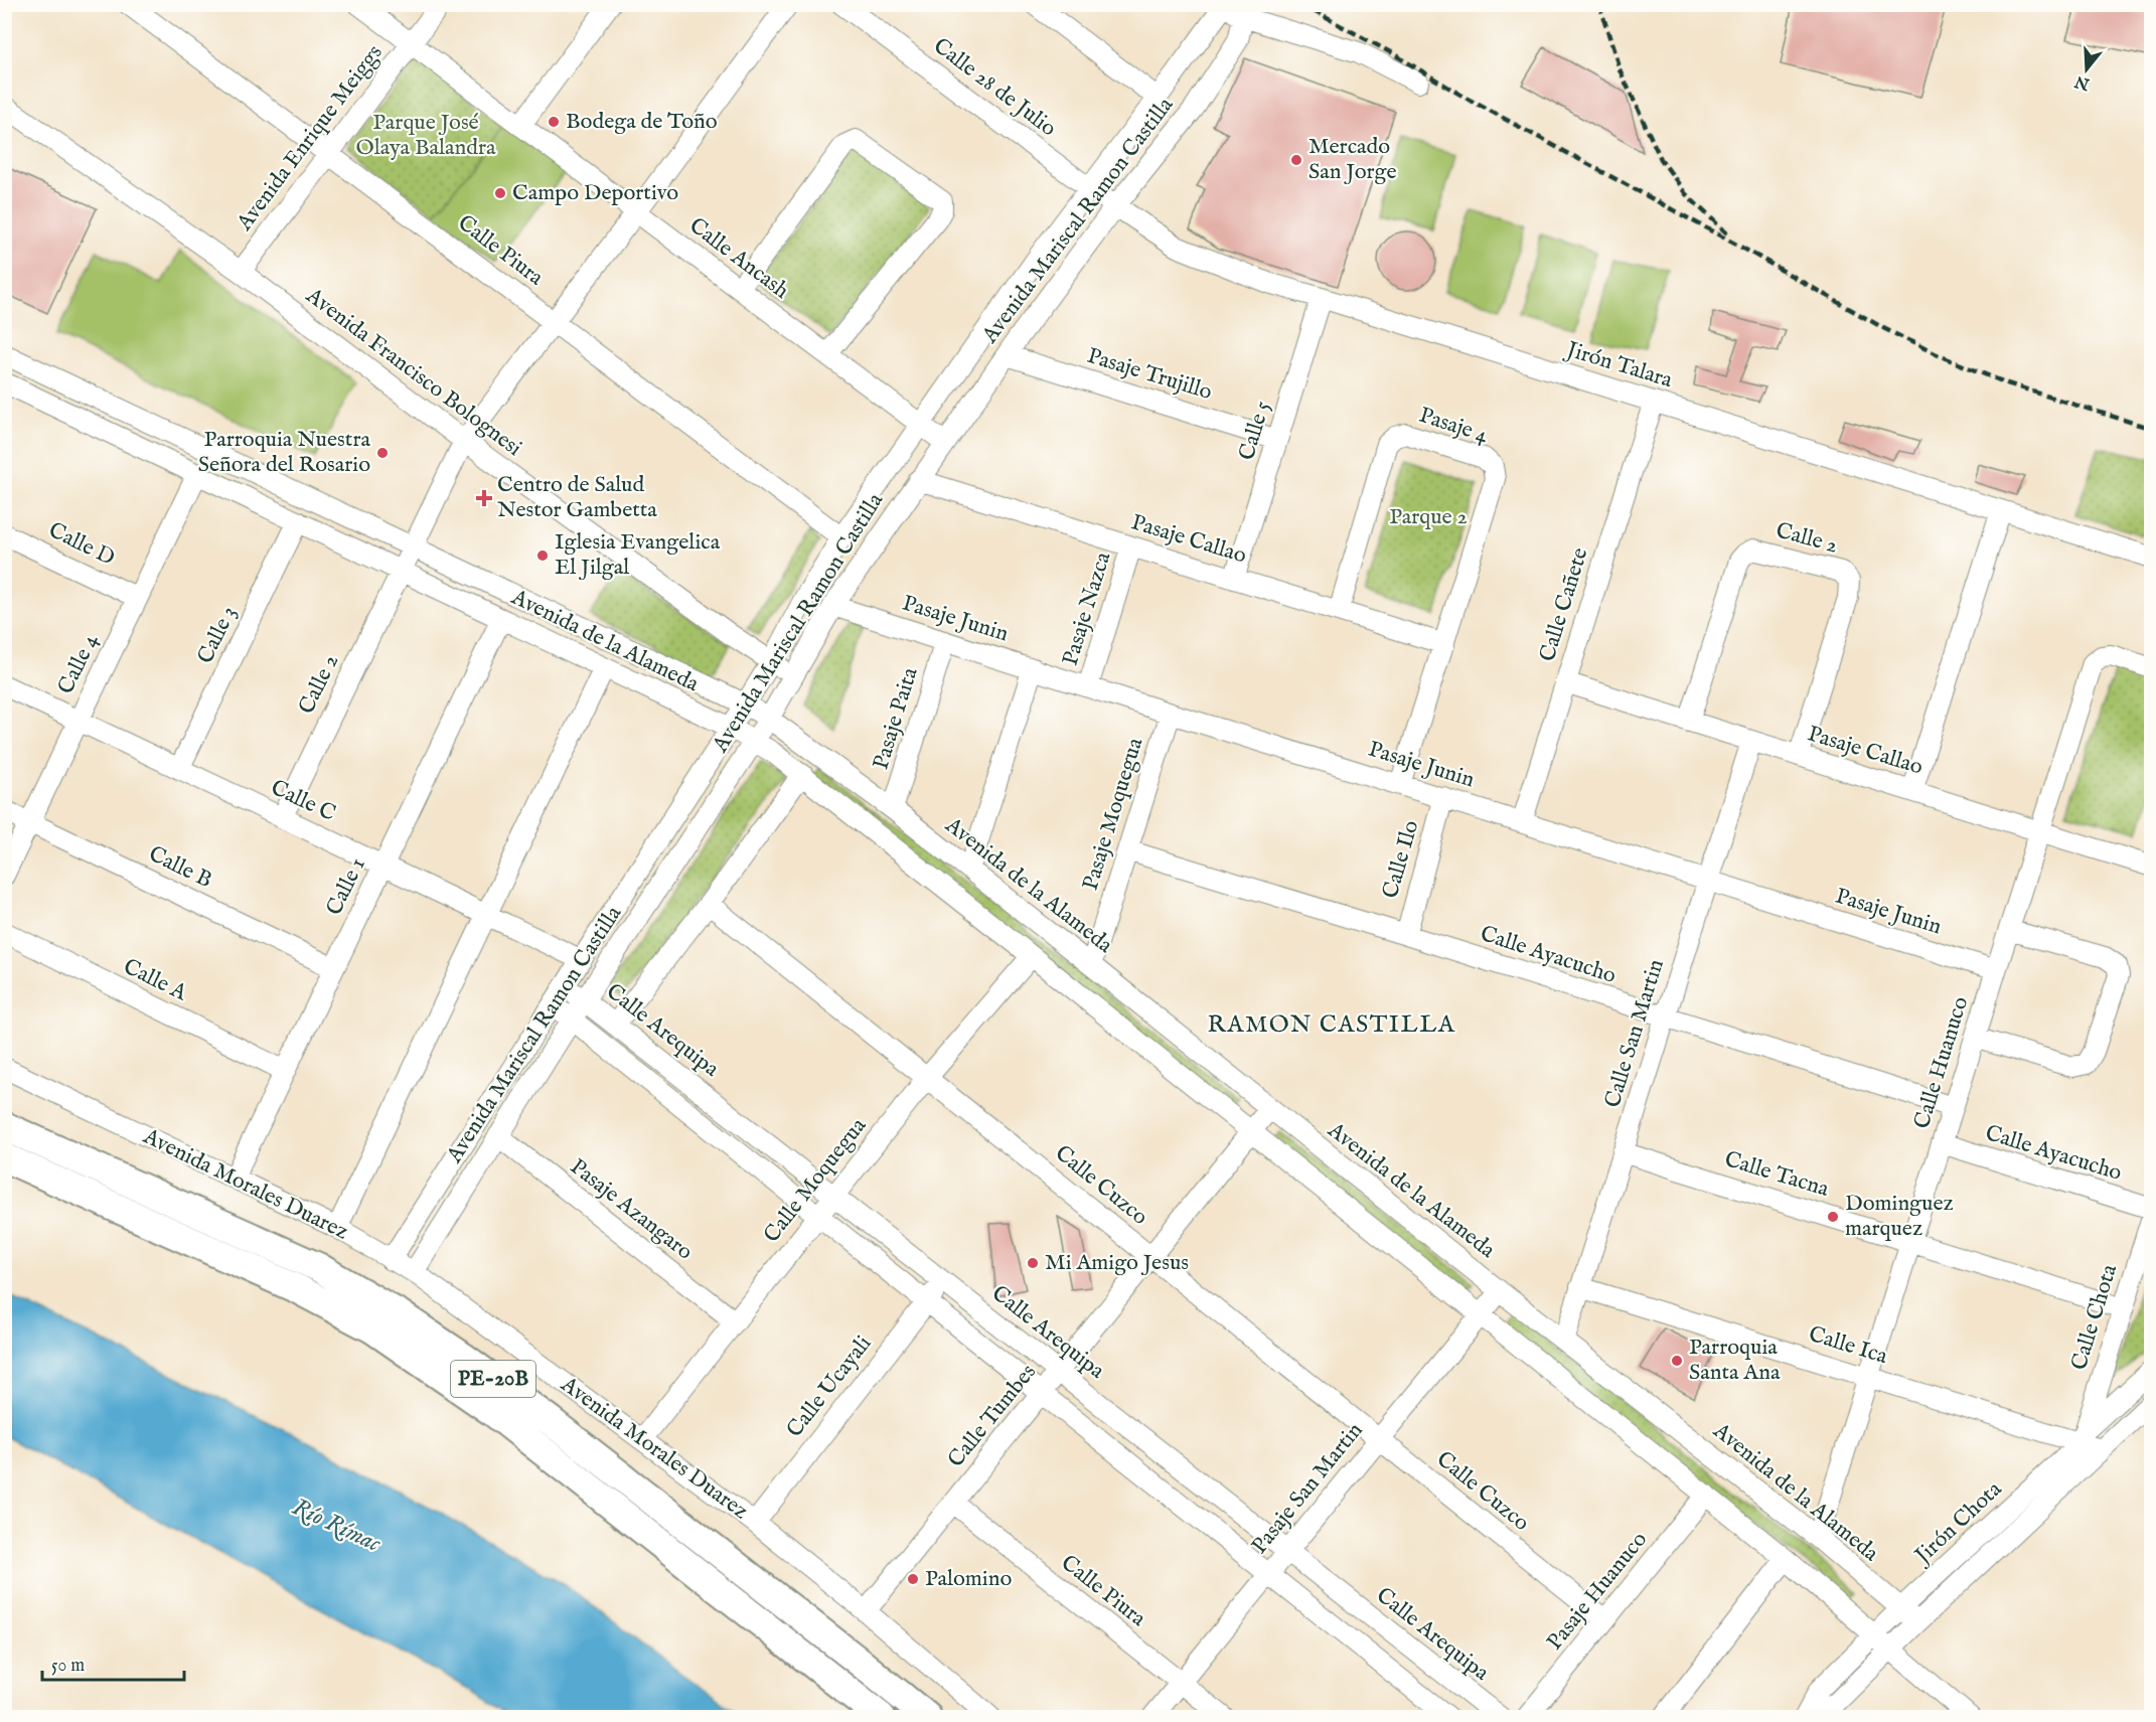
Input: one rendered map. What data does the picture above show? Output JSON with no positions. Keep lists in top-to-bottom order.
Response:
{
  "streets": {
    "highway": ["Avenida Morales Duarez", "PE-20B"],
    "street": [
      "Calle 28 de Julio",
      "Avenida Enrique Meiggs",
      "Avenida Mariscal Ramon Castilla",
      "Calle Piura",
      "Calle Ancash",
      "Jirón Talara",
      "Avenida Francisco Bolognesi",
      "Pasaje Trujillo",
      "Pasaje 4",
      "Calle 5",
      "Calle 2",
      "Pasaje Callao",
      "Calle D",
      "Calle Cañete",
      "Pasaje Nazca",
      "Pasaje Junin",
      "Calle 3",
      "Avenida de la Alameda",
      "Calle 4",
      "Pasaje Paita",
      "Calle C",
      "Pasaje Moquegua",
      "Calle Ilo",
      "Calle B",
      "Calle 1",
      "Calle Ayacucho",
      "Calle A",
      "Calle Arequipa",
      "Calle San Martin",
      "Calle Huanuco",
      "Calle Tacna",
      "Calle Moquegua",
      "Calle Cuzco",
      "Pasaje Azangaro",
      "Calle Chota",
      "Calle Ica",
      "Calle Ucayali",
      "Calle Tumbes",
      "Pasaje San Martin",
      "Jirón Chota",
      "Pasaje Huanuco"
    ]
  },
  "crossings": [
    ["Calle 28 de Julio", "Avenida Mariscal Ramon Castilla"],
    ["Calle 28 de Julio", "Jirón Talara"],
    ["Avenida Enrique Meiggs", "Calle Piura"],
    ["Avenida Enrique Meiggs", "Calle Ancash"],
    ["Avenida Enrique Meiggs", "Avenida Francisco Bolognesi"],
    ["Avenida Mariscal Ramon Castilla", "Calle Piura"],
    ["Avenida Mariscal Ramon Castilla", "Calle Ancash"],
    ["Avenida Mariscal Ramon Castilla", "Jirón Talara"],
    ["Avenida Mariscal Ramon Castilla", "Avenida Francisco Bolognesi"],
    ["Avenida Mariscal Ramon Castilla", "Pasaje Trujillo"],
    ["Avenida Mariscal Ramon Castilla", "Pasaje Callao"],
    ["Avenida Mariscal Ramon Castilla", "Pasaje Junin"],
    ["Avenida Mariscal Ramon Castilla", "Avenida de la Alameda"],
    ["Avenida Mariscal Ramon Castilla", "Calle C"],
    ["Avenida Mariscal Ramon Castilla", "Calle Arequipa"],
    ["Avenida Mariscal Ramon Castilla", "Avenida Morales Duarez"],
    ["Avenida Mariscal Ramon Castilla", "Pasaje Azangaro"],
    ["Calle Piura", "Calle 2"],
    ["Calle Piura", "Calle Tumbes"],
    ["Calle Piura", "Pasaje San Martin"],
    ["Calle Ancash", "Calle 2"],
    ["Jirón Talara", "Calle 5"],
    ["Jirón Talara", "Calle Cañete"],
    ["Avenida Francisco Bolognesi", "Calle 2"],
    ["Pasaje Trujillo", "Calle 5"],
    ["Pasaje 4", "Pasaje Callao"],
    ["Pasaje 4", "Pasaje Junin"],
    ["Calle 5", "Pasaje Callao"],
    ["Calle 2", "Pasaje Callao"],
    ["Calle 2", "Avenida de la Alameda"],
    ["Calle 2", "Calle C"],
    ["Pasaje Callao", "Calle Cañete"],
    ["Pasaje Callao", "Pasaje Nazca"],
    ["Pasaje Callao", "Calle San Martin"],
    ["Pasaje Callao", "Calle Huanuco"],
    ["Calle D", "Calle 4"],
    ["Calle Cañete", "Pasaje Junin"],
    ["Pasaje Nazca", "Pasaje Junin"],
    ["Pasaje Nazca", "Avenida de la Alameda"],
    ["Pasaje Junin", "Pasaje Paita"],
    ["Pasaje Junin", "Pasaje Moquegua"],
    ["Pasaje Junin", "Calle Ilo"],
    ["Pasaje Junin", "Calle San Martin"],
    ["Pasaje Junin", "Calle Huanuco"],
    ["Calle 3", "Avenida de la Alameda"],
    ["Calle 3", "Calle C"],
    ["Avenida de la Alameda", "Calle 4"],
    ["Avenida de la Alameda", "Pasaje Paita"],
    ["Avenida de la Alameda", "Pasaje Moquegua"],
    ["Avenida de la Alameda", "Calle 1"],
    ["Avenida de la Alameda", "Calle San Martin"],
    ["Avenida de la Alameda", "Calle Huanuco"],
    ["Avenida de la Alameda", "Calle Moquegua"],
    ["Avenida de la Alameda", "Calle Tumbes"],
    ["Avenida de la Alameda", "Pasaje San Martin"],
    ["Avenida de la Alameda", "Jirón Chota"],
    ["Avenida de la Alameda", "Pasaje Huanuco"],
    ["Calle 4", "Calle C"],
    ["Calle 4", "Calle B"],
    ["Calle C", "Calle 1"],
    ["Pasaje Moquegua", "Calle Ayacucho"],
    ["Calle Ilo", "Calle Ayacucho"],
    ["Calle B", "Calle 1"],
    ["Calle 1", "Calle A"],
    ["Calle 1", "Avenida Morales Duarez"],
    ["Calle Ayacucho", "Calle San Martin"],
    ["Calle Ayacucho", "Calle Huanuco"],
    ["Calle Arequipa", "Calle Moquegua"],
    ["Calle Arequipa", "Calle Ucayali"],
    ["Calle Arequipa", "Calle Tumbes"],
    ["Calle Arequipa", "Pasaje San Martin"],
    ["Calle San Martin", "Calle Tacna"],
    ["Calle San Martin", "Calle Ica"],
    ["Calle Huanuco", "Calle Tacna"],
    ["Calle Huanuco", "Calle Ica"],
    ["Calle Tacna", "Calle Chota"],
    ["Calle Moquegua", "Avenida Morales Duarez"],
    ["Calle Moquegua", "Calle Cuzco"],
    ["Calle Moquegua", "Pasaje Azangaro"],
    ["Avenida Morales Duarez", "Calle Ucayali"],
    ["Avenida Morales Duarez", "Calle Tumbes"],
    ["Calle Cuzco", "Calle Tumbes"],
    ["Calle Cuzco", "Pasaje San Martin"],
    ["Calle Cuzco", "Pasaje Huanuco"],
    ["Calle Chota", "Calle Ica"],
    ["Calle Chota", "Jirón Chota"],
    ["Calle Ica", "Jirón Chota"]
  ],
  "districts": ["RAMON CASTILLA"],
  "water": ["Río Rímac"],
  "parks": ["Parque José Olaya Balandra", "Parque 2"],
  "places": {
    "other": [
      "Bodega de Toño",
      "Mercado San Jorge",
      "Campo Deportivo",
      "Parroquia Nuestra Señora del Rosario",
      "Iglesia Evangelica El Jilgal",
      "Dominguez marquez",
      "Mi Amigo Jesus",
      "Parroquia Santa Ana",
      "Palomino"
    ],
    "health": ["Centro de Salud Nestor Gambetta"]
  },
  "scale_bar": "50 m",
  "north": "bottom"
}
